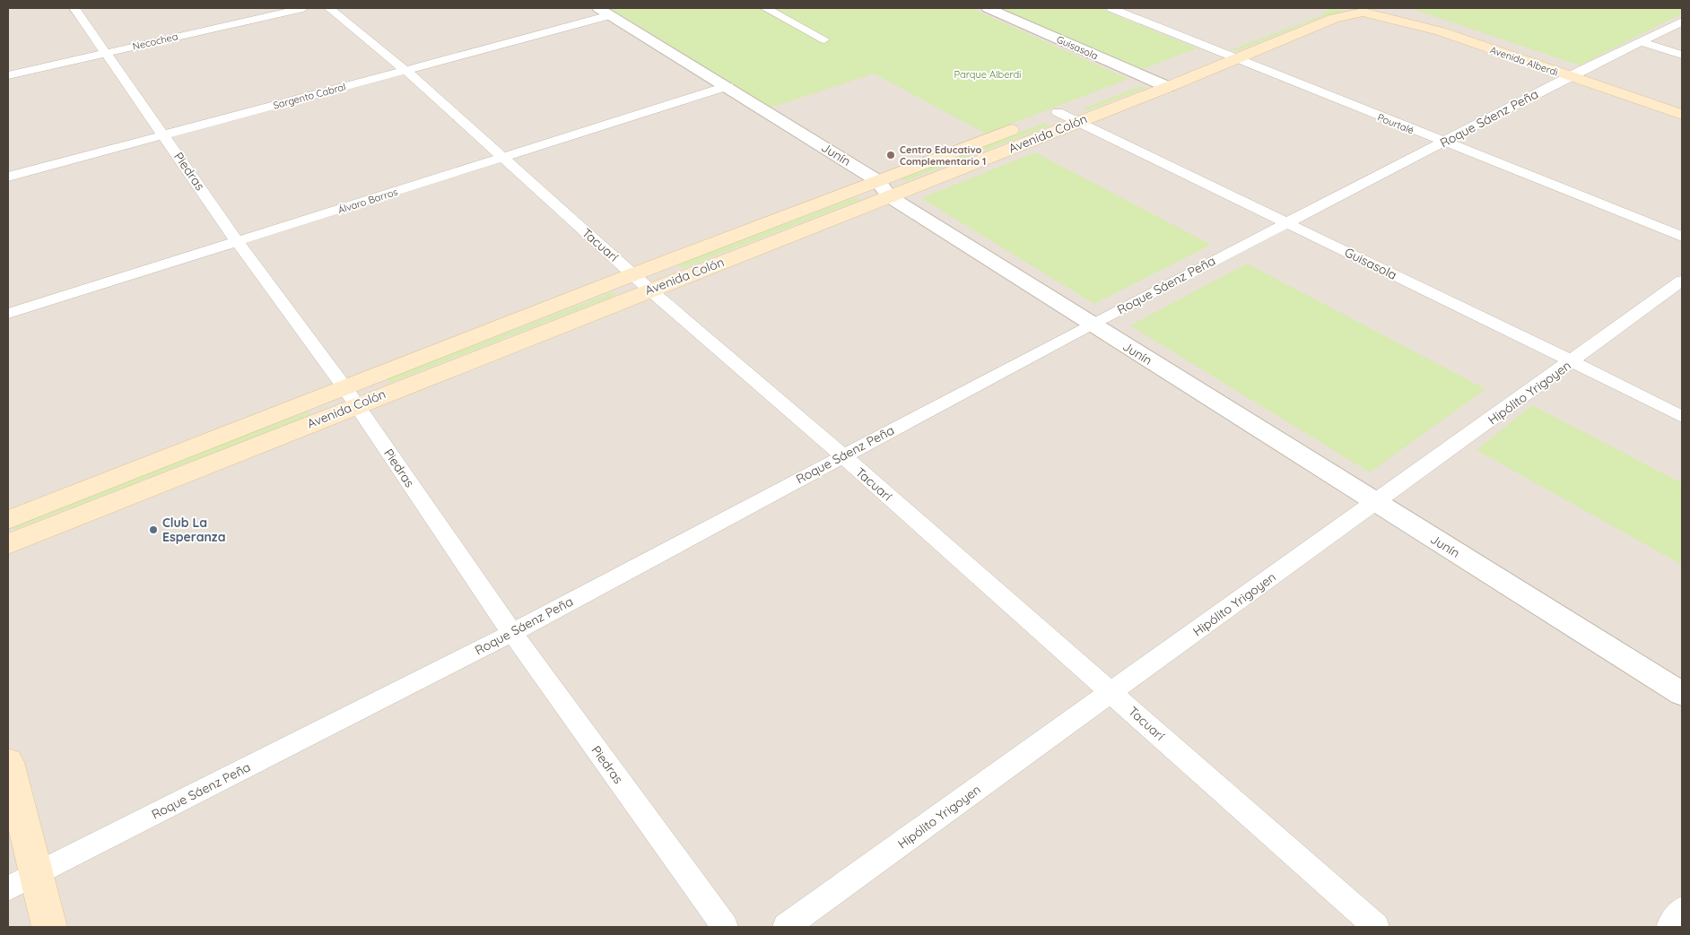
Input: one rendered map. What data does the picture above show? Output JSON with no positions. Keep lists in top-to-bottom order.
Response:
{
  "streets": {
    "main road": ["Avenida Alberdi", "Avenida Colón"],
    "street": [
      "Necochea",
      "Guisasola",
      "Sargento Cabral",
      "Roque Sáenz Peña",
      "Pourtalé",
      "Junín",
      "Piedras",
      "Álvaro Barros",
      "Tacuarí",
      "Hipólito Yrigoyen"
    ]
  },
  "crossings": [
    ["Necochea", "Piedras"],
    ["Guisasola", "Roque Sáenz Peña"],
    ["Guisasola", "Avenida Colón"],
    ["Guisasola", "Hipólito Yrigoyen"],
    ["Avenida Alberdi", "Roque Sáenz Peña"],
    ["Avenida Alberdi", "Avenida Colón"],
    ["Sargento Cabral", "Junín"],
    ["Sargento Cabral", "Piedras"],
    ["Sargento Cabral", "Tacuarí"],
    ["Roque Sáenz Peña", "Pourtalé"],
    ["Roque Sáenz Peña", "Junín"],
    ["Roque Sáenz Peña", "Piedras"],
    ["Roque Sáenz Peña", "Tacuarí"],
    ["Pourtalé", "Avenida Colón"],
    ["Avenida Colón", "Junín"],
    ["Avenida Colón", "Piedras"],
    ["Avenida Colón", "Tacuarí"],
    ["Junín", "Álvaro Barros"],
    ["Junín", "Hipólito Yrigoyen"],
    ["Piedras", "Álvaro Barros"],
    ["Álvaro Barros", "Tacuarí"],
    ["Tacuarí", "Hipólito Yrigoyen"]
  ],
  "parks": ["Parque Alberdi"],
  "places": ["Centro Educativo Complementario 1", "Club La Esperanza"]
}
